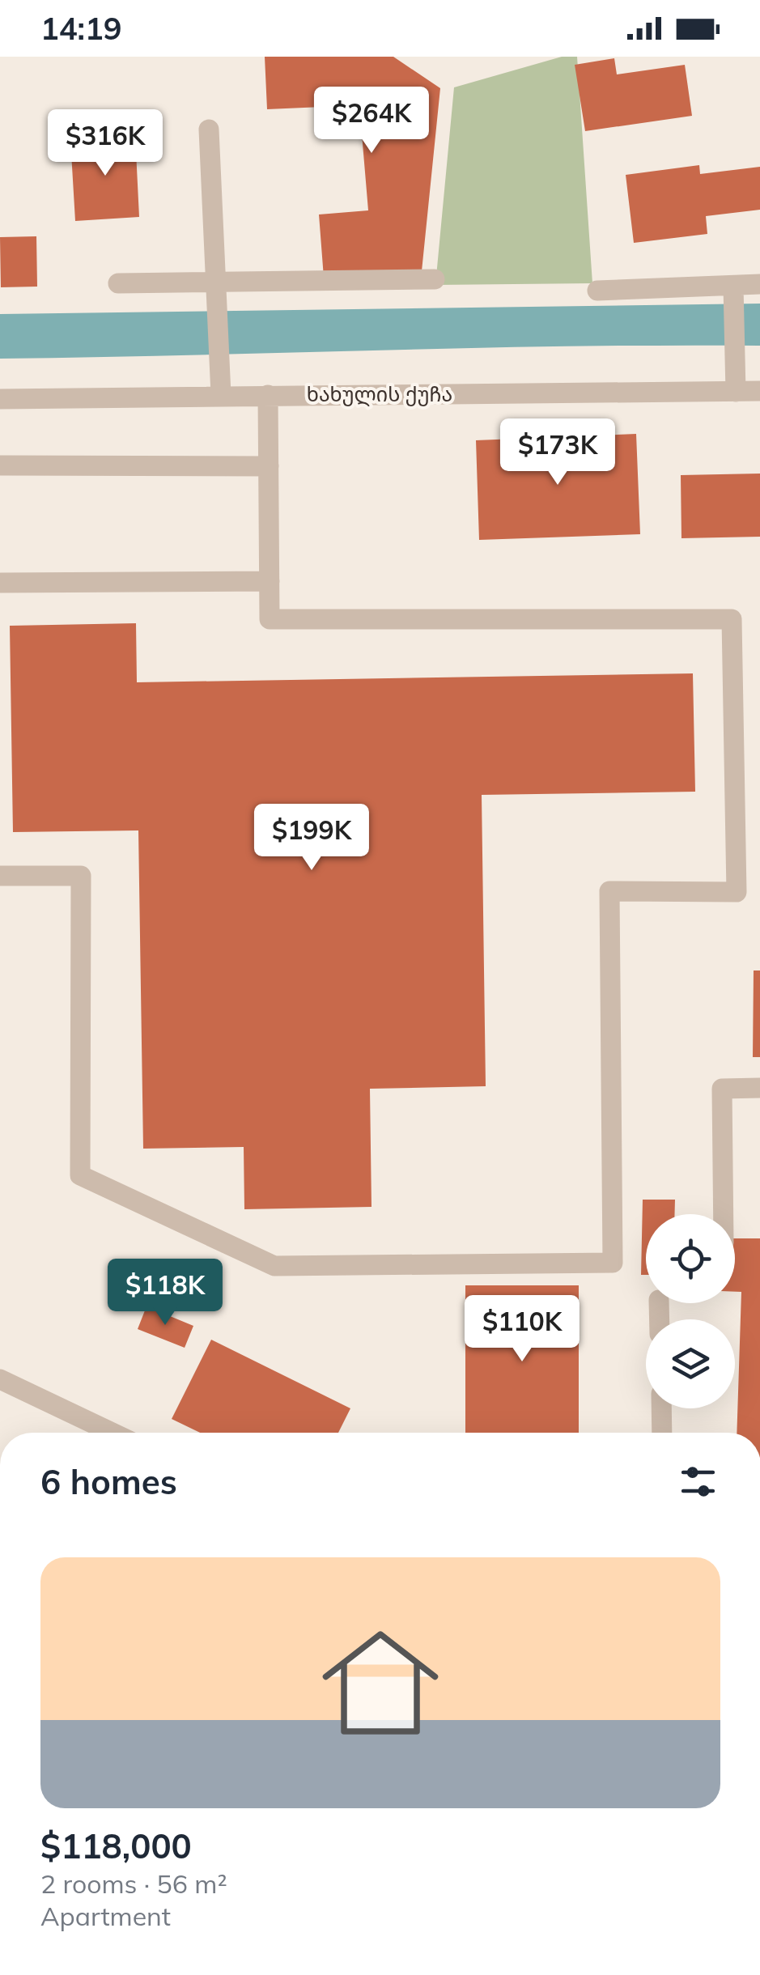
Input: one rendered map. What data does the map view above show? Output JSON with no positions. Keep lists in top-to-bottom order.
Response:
{
  "streets": {
    "street": ["ხახულის ქუჩა"]
  },
  "page": {
    "status": "14:19",
    "price": [
      "$264K",
      "$316K",
      "$173K",
      "$199K",
      "$118K",
      "$110K"
    ],
    "heading": "6 homes",
    "list": [
      {
        "name": "$118,000",
        "note": "2 rooms · 56 m² · Apartment"
      }
    ]
  }
}
